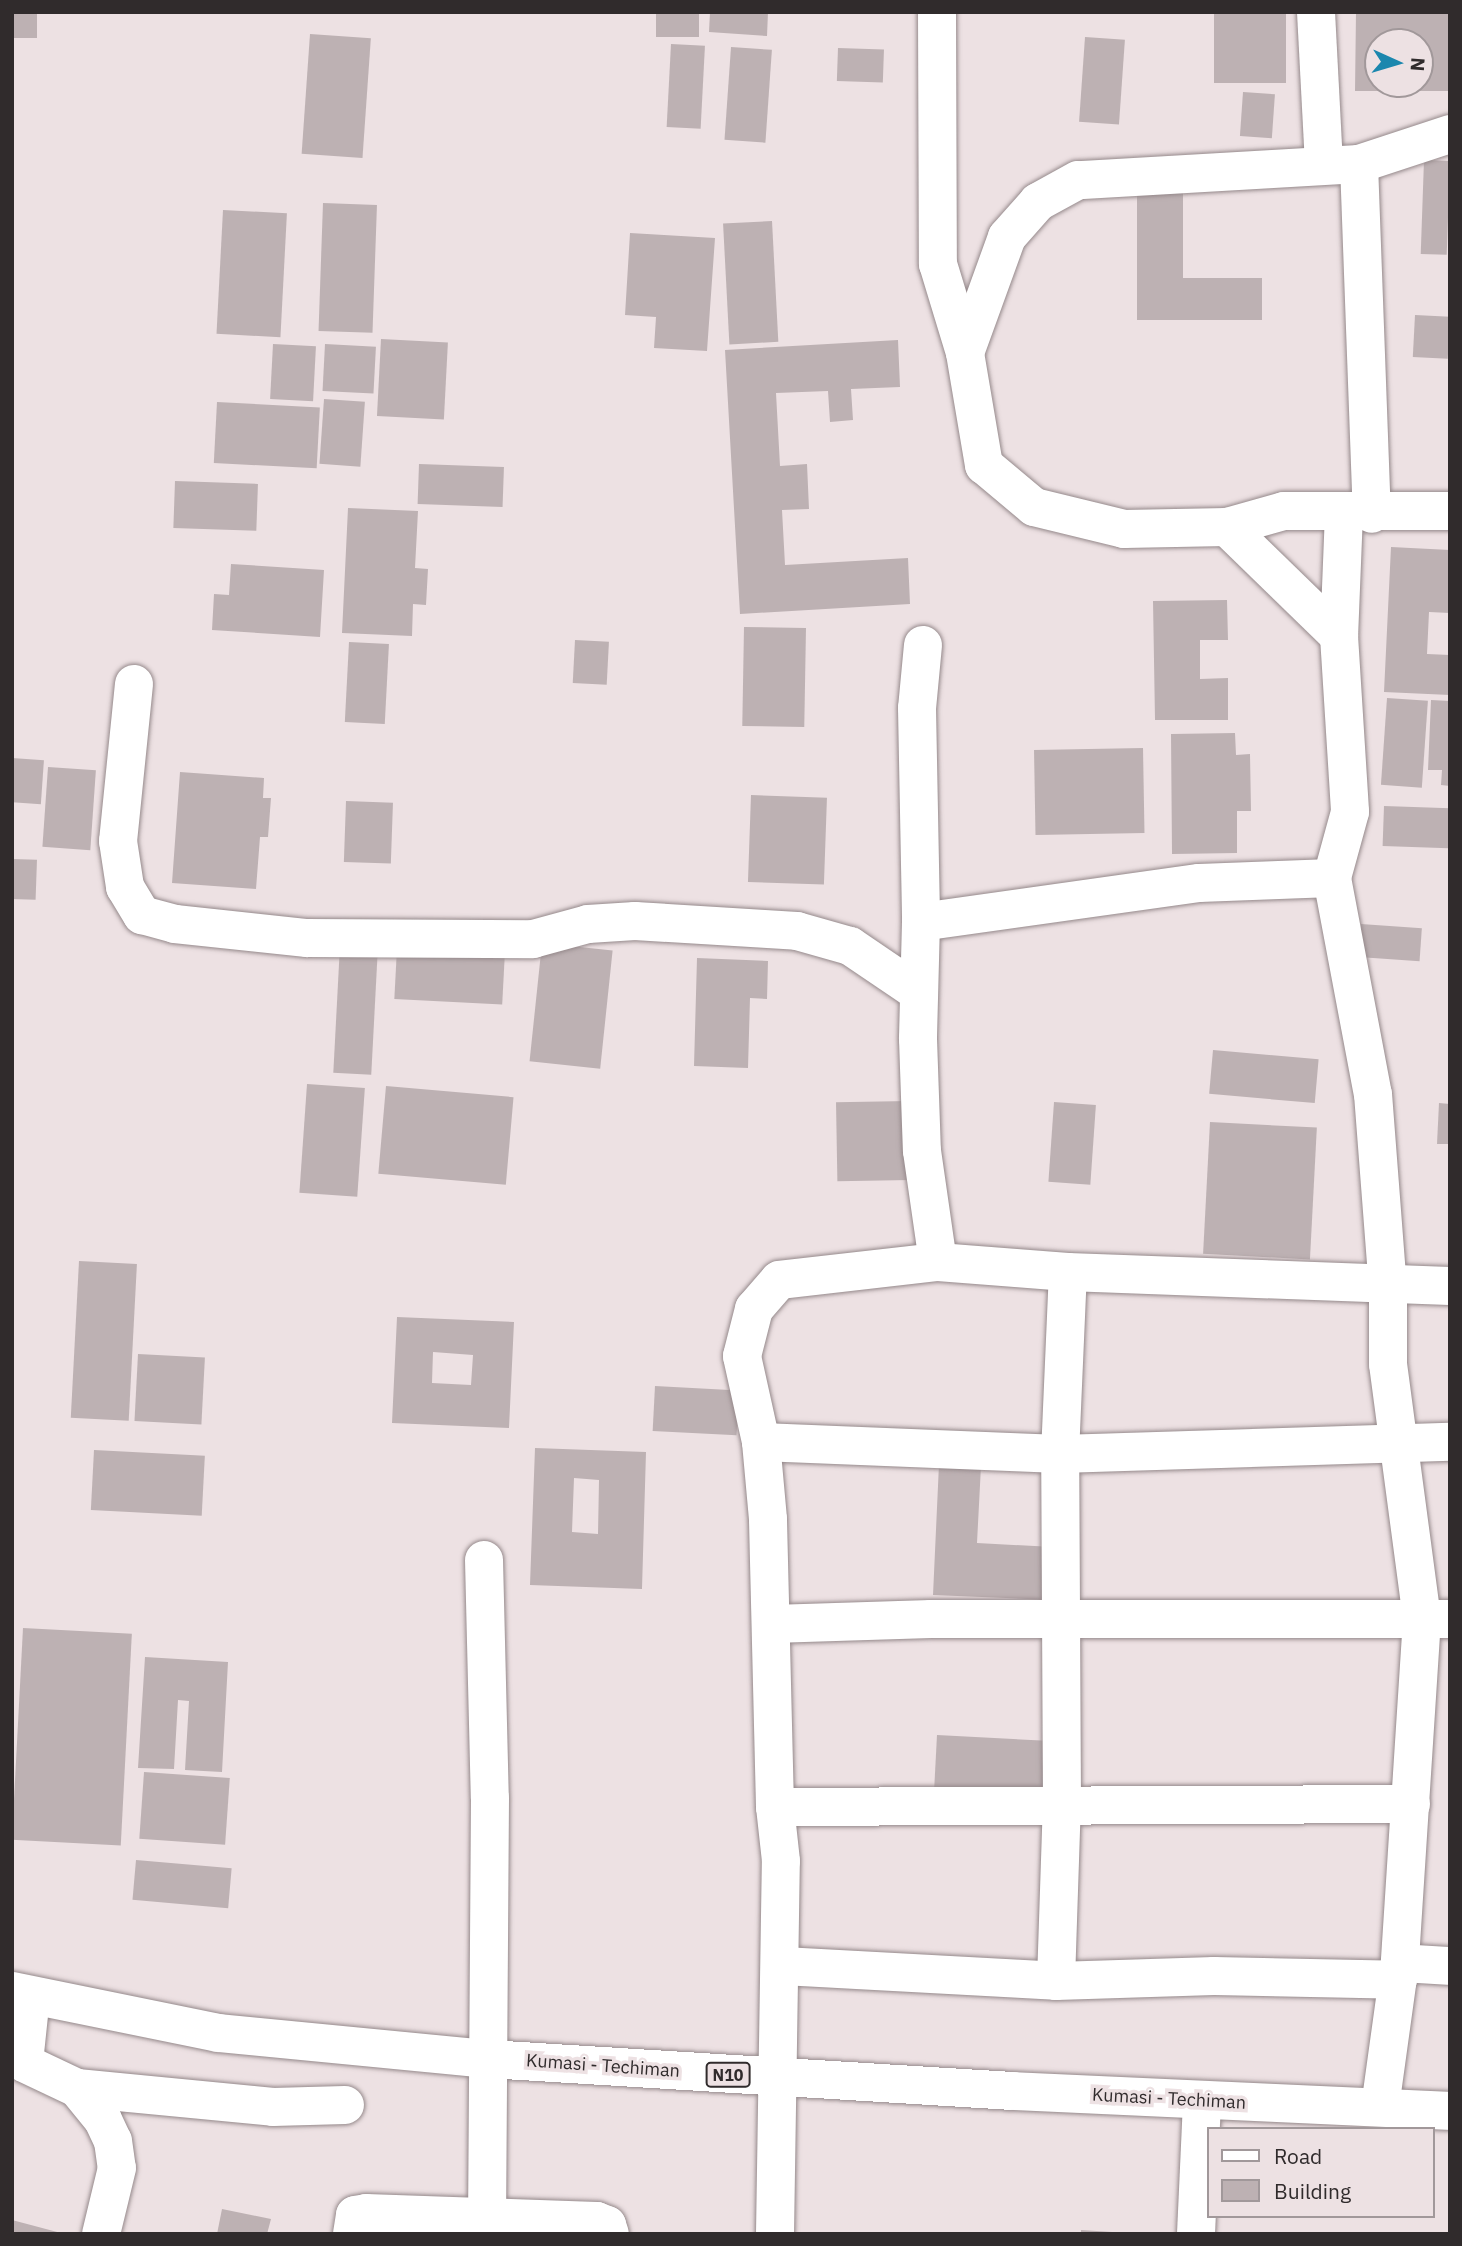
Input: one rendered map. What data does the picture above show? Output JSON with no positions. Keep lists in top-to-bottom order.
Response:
{
  "streets": {
    "main road": ["Kumasi - Techiman", "N10"]
  },
  "legend": ["Road", "Building"],
  "north": "right"
}
